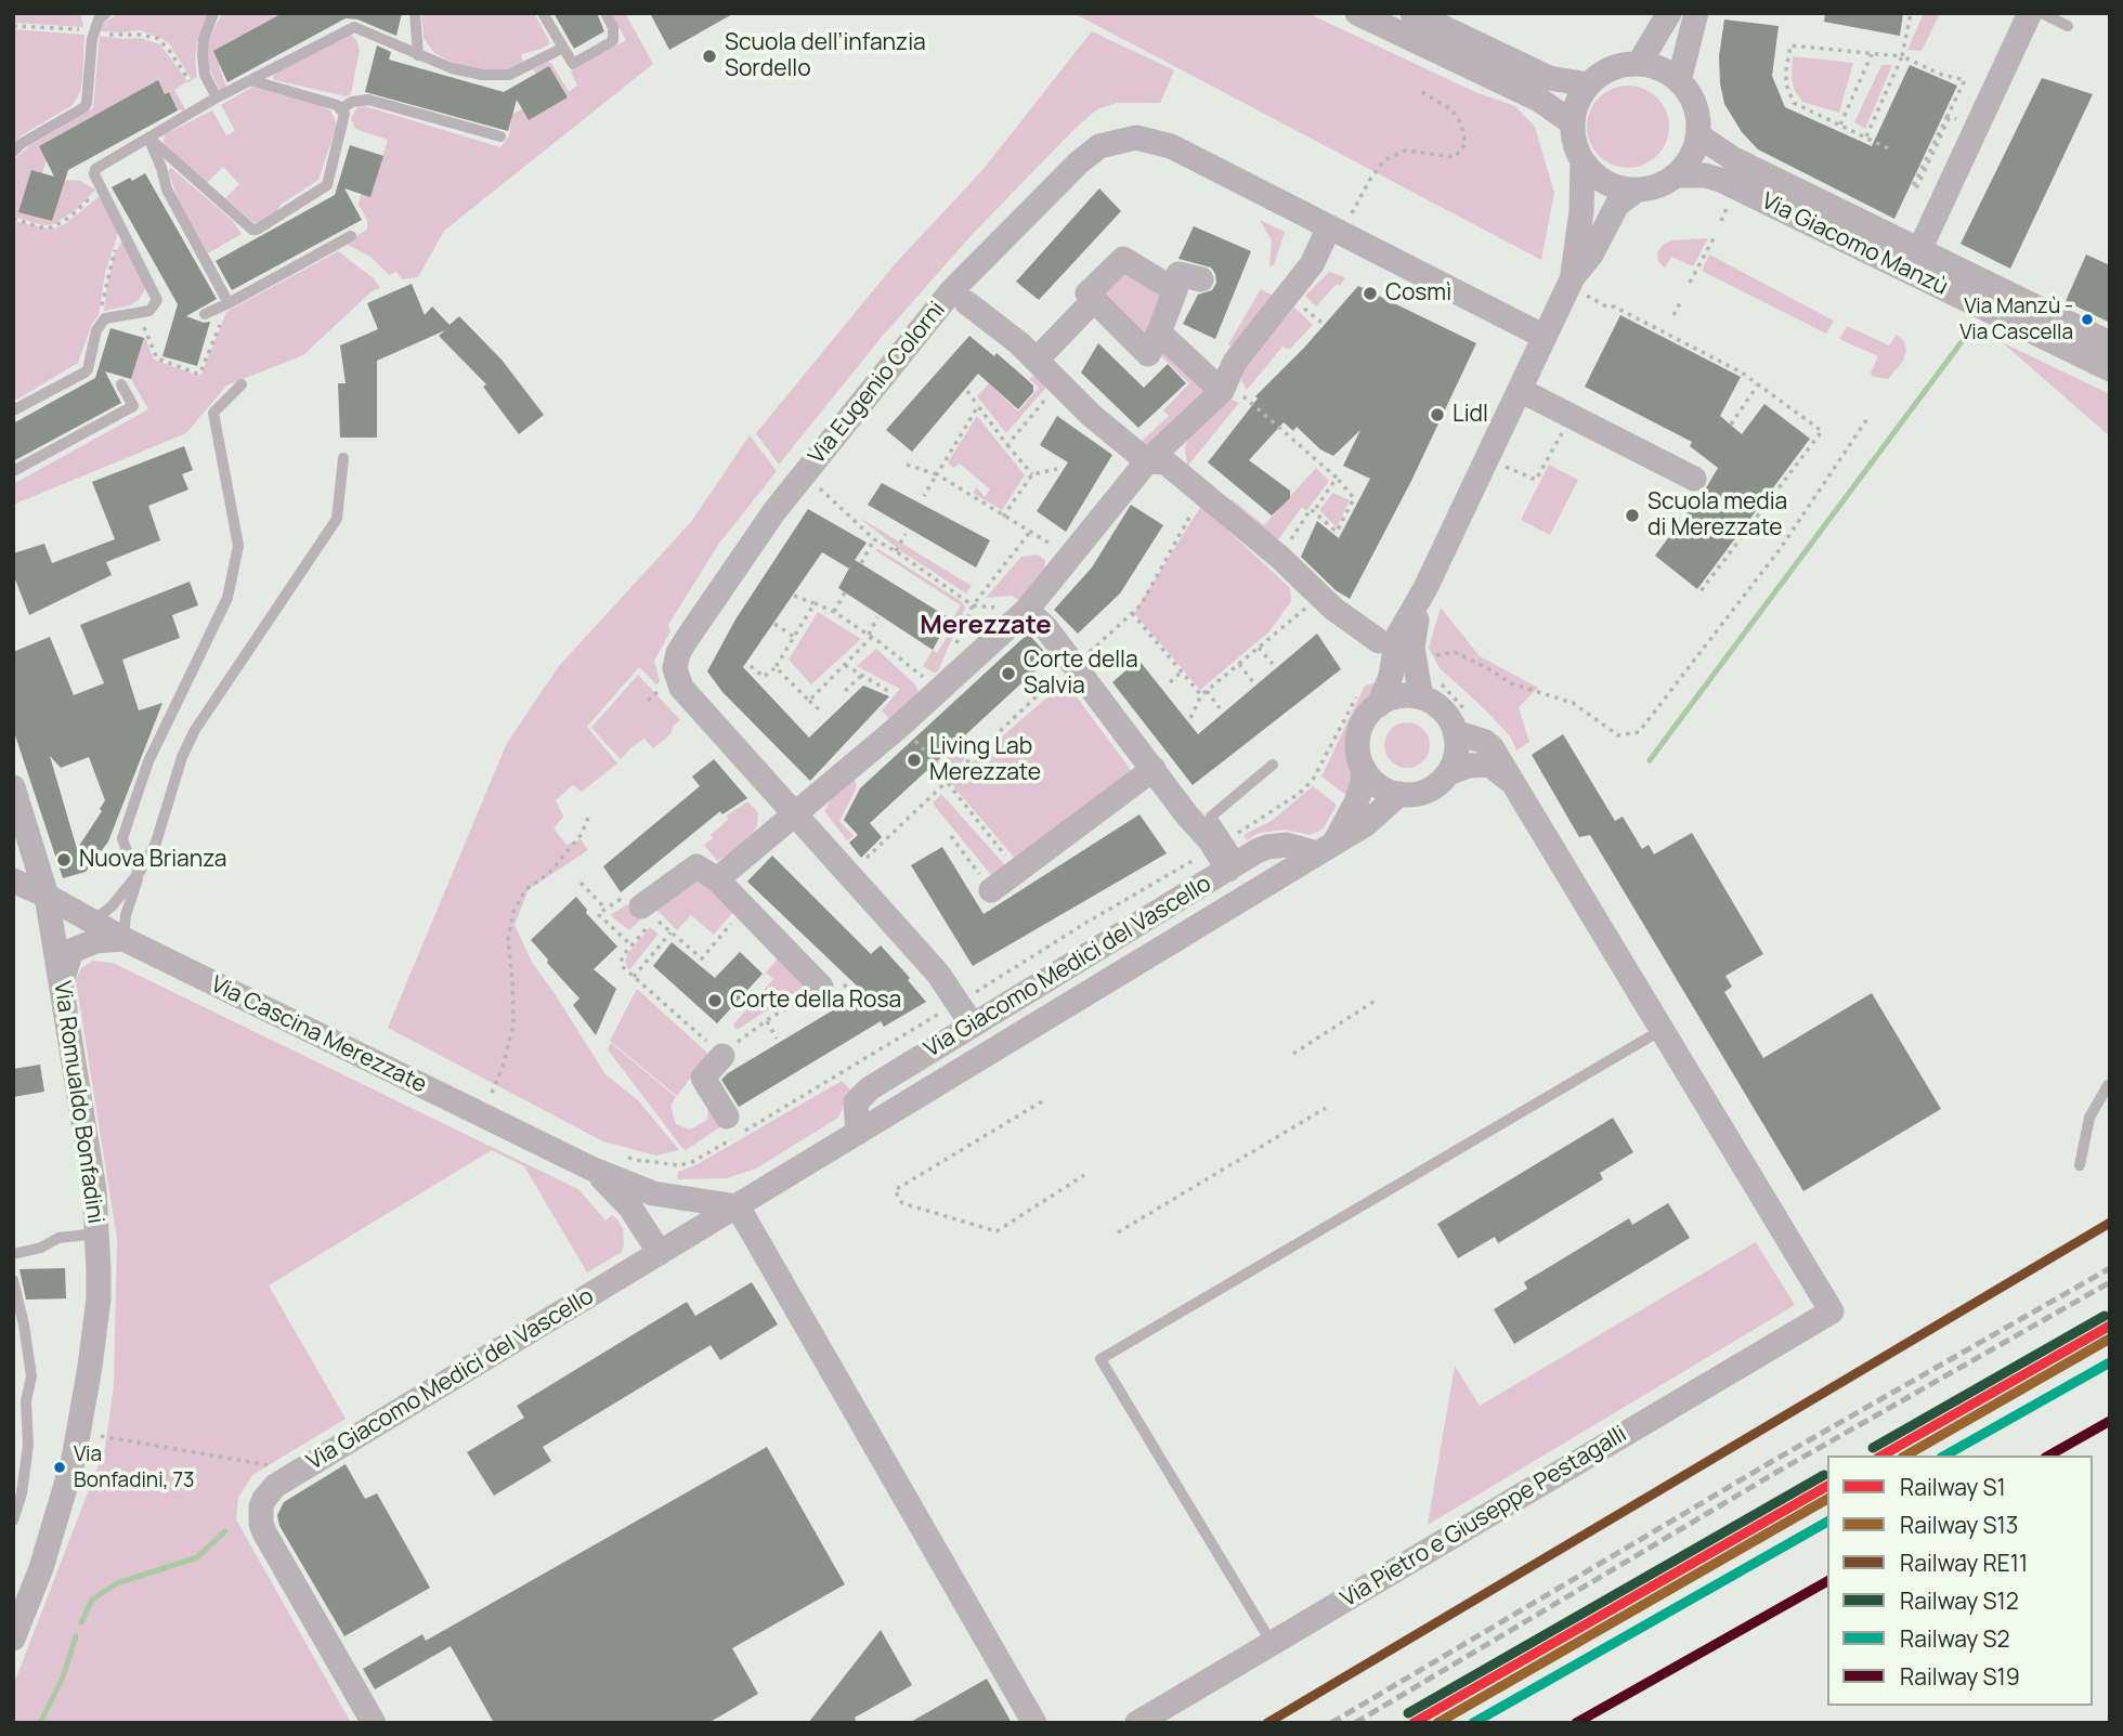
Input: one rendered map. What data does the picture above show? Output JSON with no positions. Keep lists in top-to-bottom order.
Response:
{
  "streets": {
    "street": [
      "Via Giacomo Manzù",
      "Via Eugenio Colorni",
      "Via Giacomo Medici del Vascello",
      "Via Cascina Merezzate",
      "Via Romualdo Bonfadini",
      "Via Pietro e Giuseppe Pestagalli"
    ]
  },
  "crossings": [
    ["Via Eugenio Colorni", "Via Giacomo Medici del Vascello"],
    ["Via Giacomo Medici del Vascello", "Via Cascina Merezzate"],
    ["Via Cascina Merezzate", "Via Romualdo Bonfadini"]
  ],
  "districts": ["Merezzate"],
  "places": [
    "Scuola dell’infanzia Sordello",
    "Cosmì",
    "Via Manzù - Via Cascella",
    "Lidl",
    "Scuola media di Merezzate",
    "Corte della Salvia",
    "Living Lab Merezzate",
    "Nuova Brianza",
    "Corte della Rosa",
    "Via Bonfadini, 73"
  ],
  "lines": [
    "rail line RE11",
    "rail line S12",
    "rail line S1",
    "rail line S13",
    "rail line S2",
    "rail line S19"
  ],
  "legend": [
    "Railway S1",
    "Railway S13",
    "Railway RE11",
    "Railway S12",
    "Railway S2",
    "Railway S19"
  ]
}
